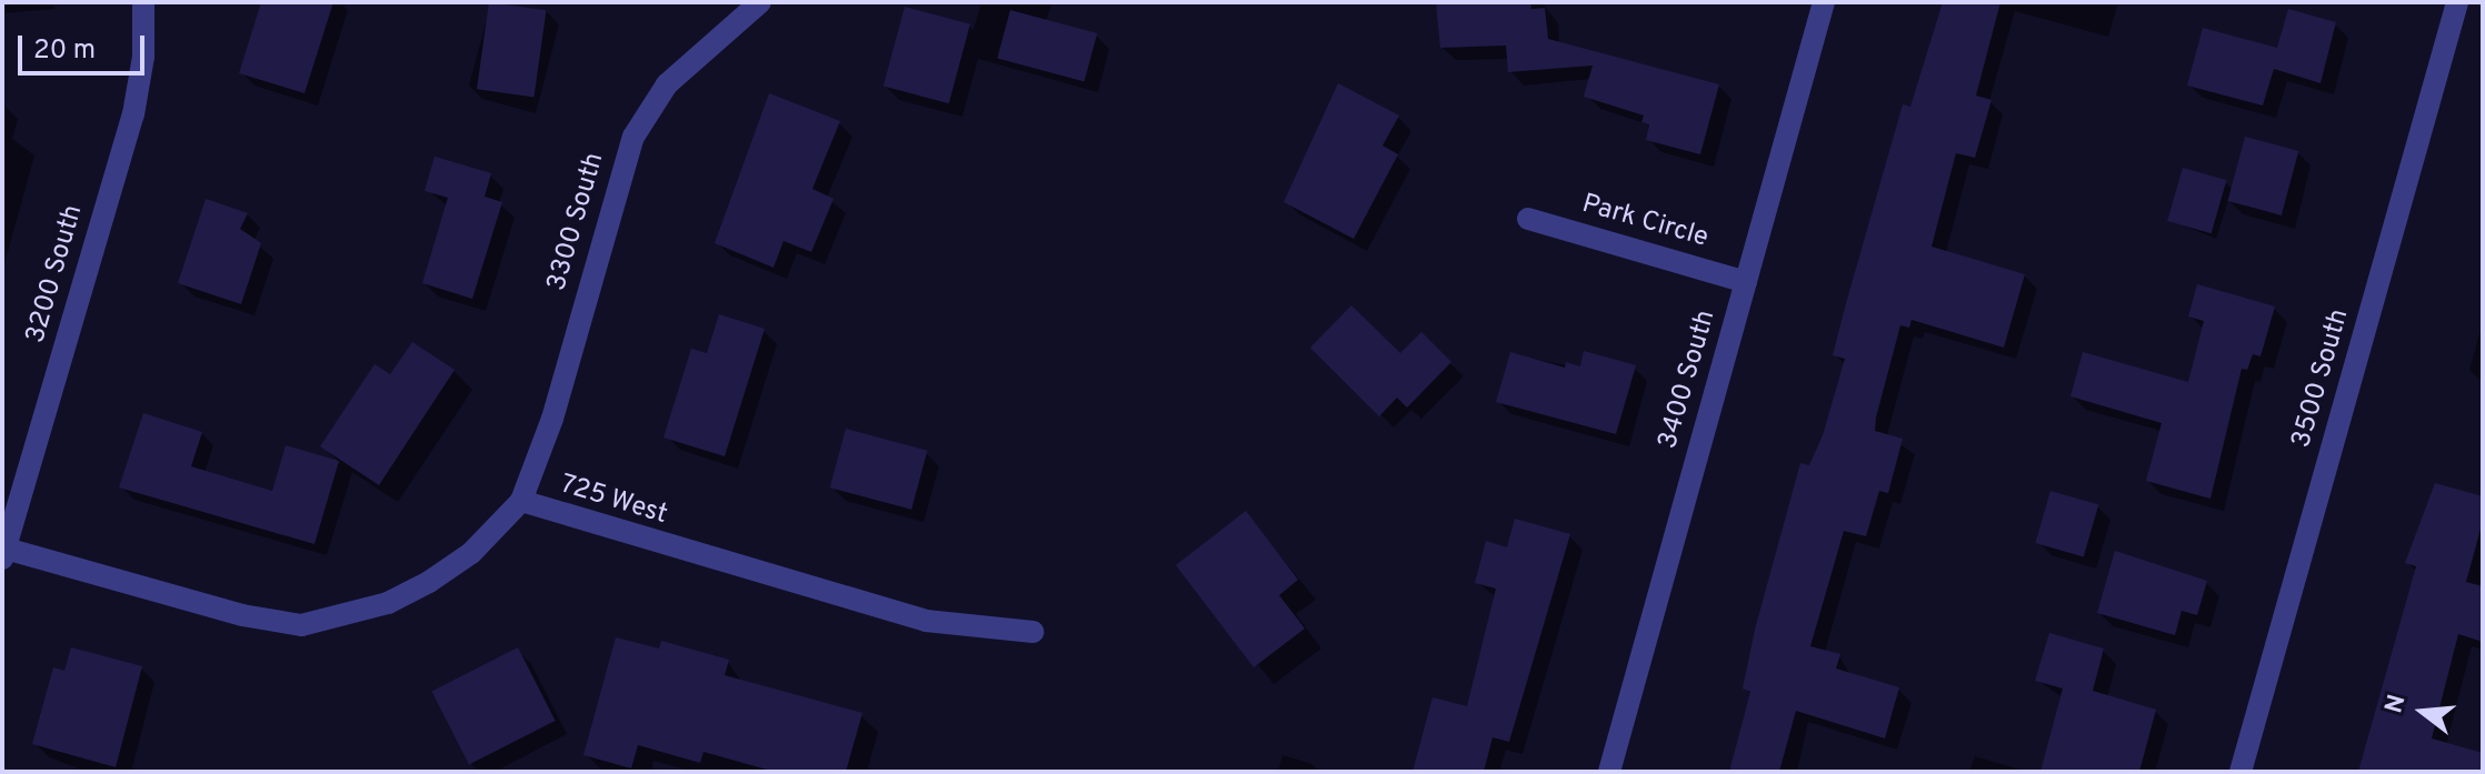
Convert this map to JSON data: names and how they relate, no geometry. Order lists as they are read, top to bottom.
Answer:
{
  "streets": {
    "street": [
      "3300 South",
      "Park Circle",
      "3200 South",
      "3500 South",
      "3400 South",
      "725 West"
    ]
  },
  "crossings": [
    ["3300 South", "725 West"],
    ["Park Circle", "3400 South"],
    ["3200 South", "725 West"]
  ],
  "scale_bar": "20 m",
  "north": "left"
}
